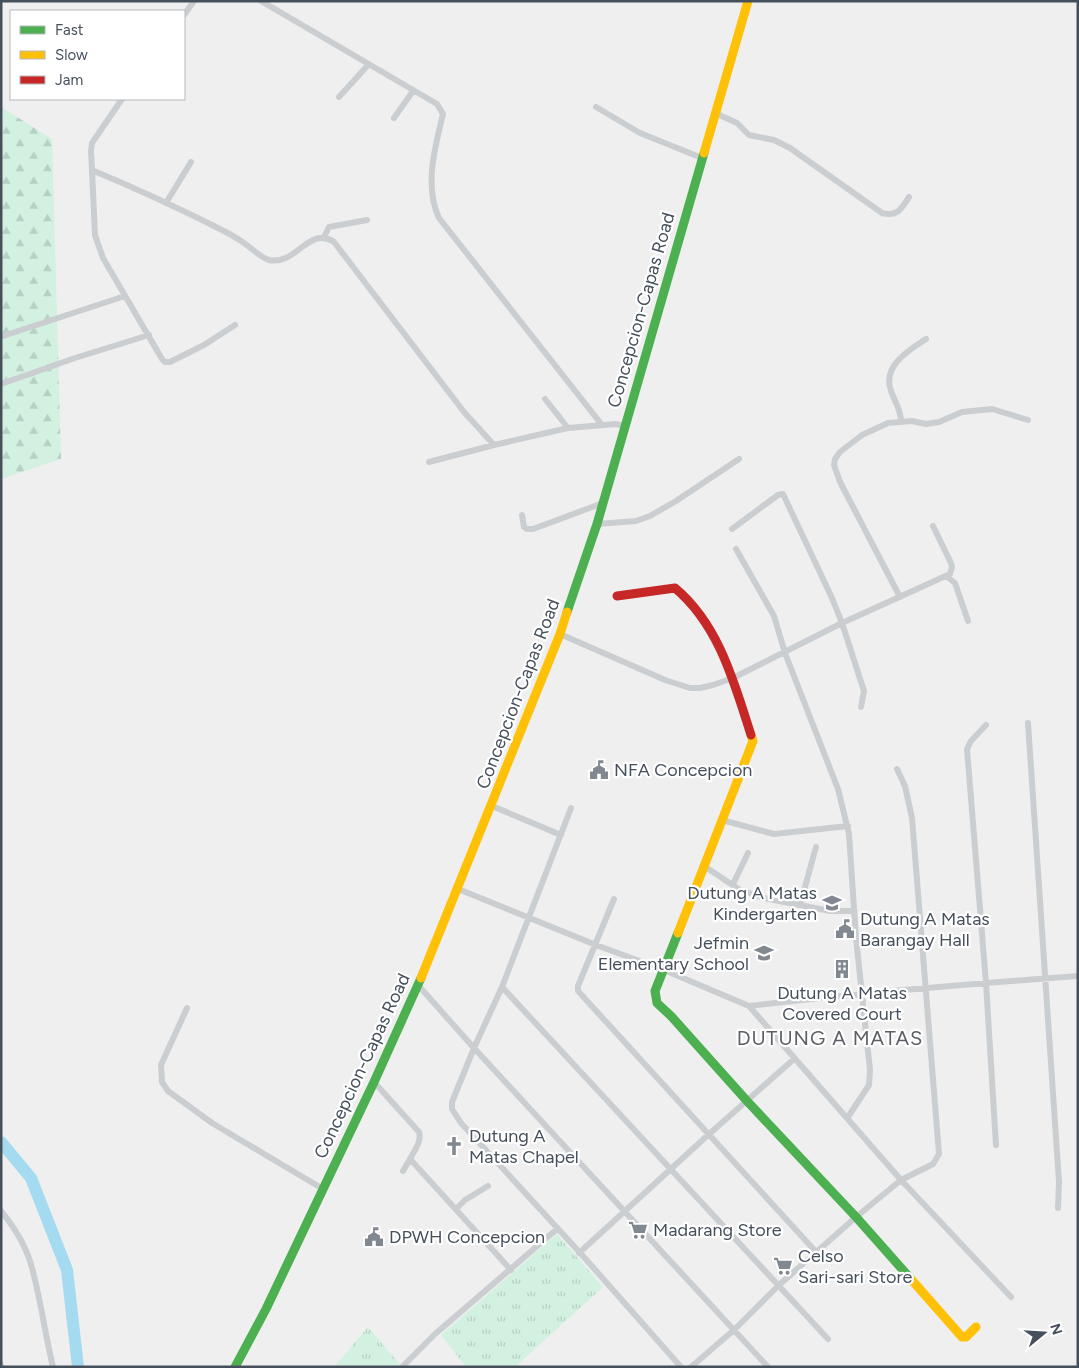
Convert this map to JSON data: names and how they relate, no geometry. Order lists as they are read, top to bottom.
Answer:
{
  "streets": {
    "main road": ["Concepcion-Capas Road"]
  },
  "districts": ["DUTUNG A MATAS"],
  "places": {
    "public building": ["NFA Concepcion", "Dutung A Matas Barangay Hall", "DPWH Concepcion"],
    "school or university": ["Dutung A Matas Kindergarten", "Jefmin Elementary School"],
    "building": ["Dutung A Matas Covered Court"],
    "church": ["Dutung A Matas Chapel"],
    "supermarket": ["Madarang Store", "Celso Sari-sari Store"]
  },
  "legend": ["Fast", "Slow", "Jam"],
  "north": "right"
}
